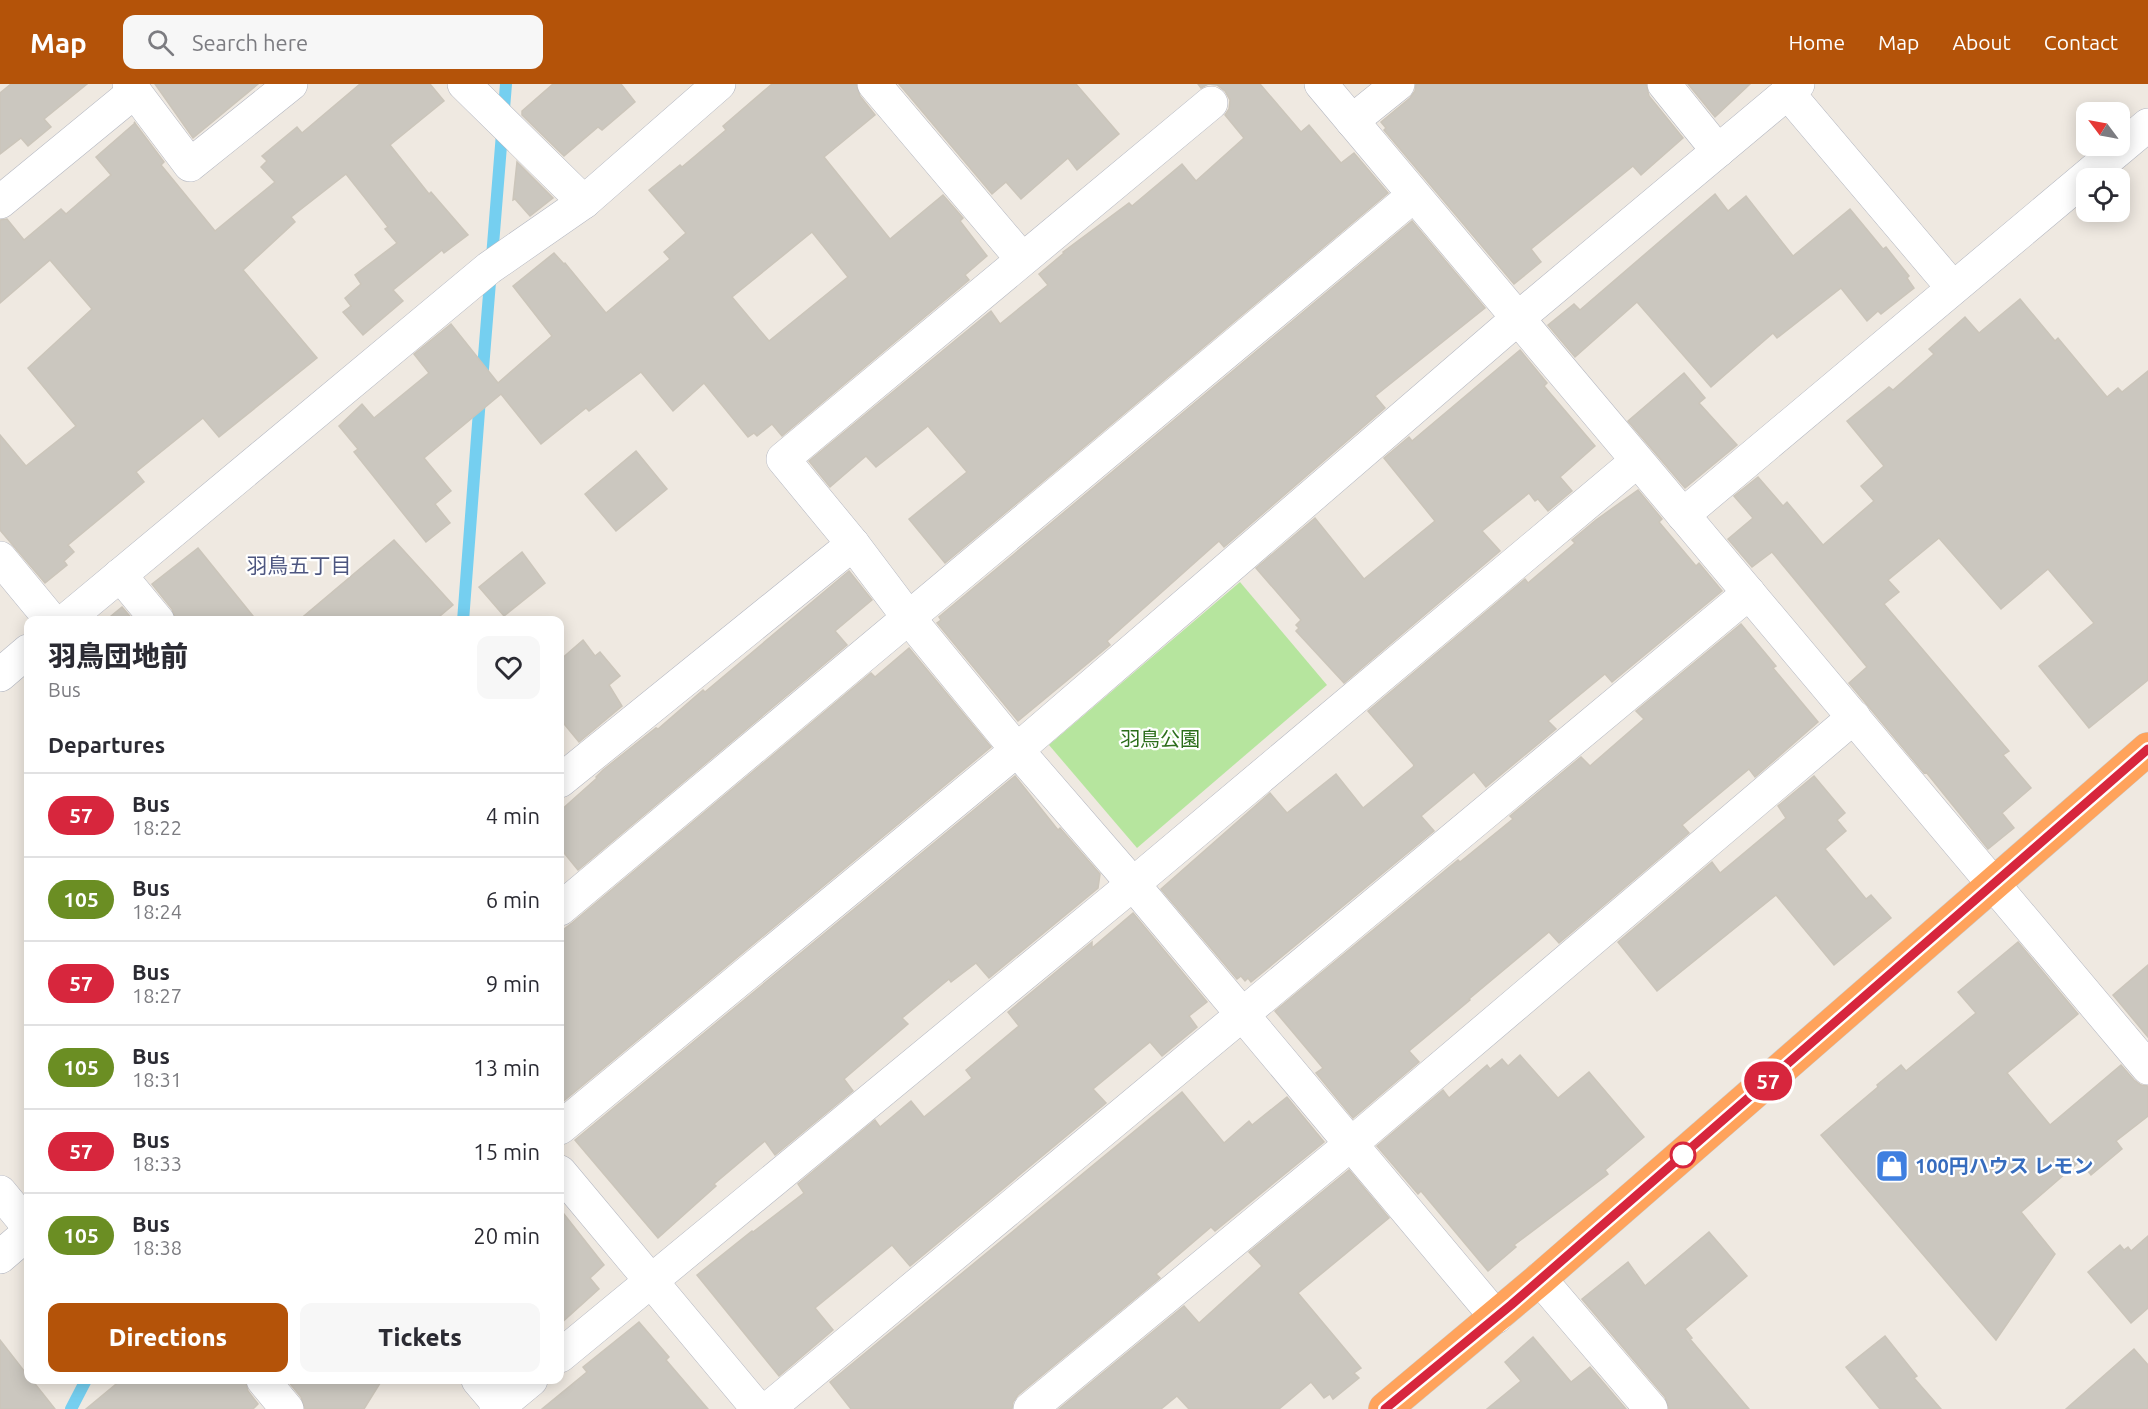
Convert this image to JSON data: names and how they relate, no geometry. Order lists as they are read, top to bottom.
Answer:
{
  "districts": ["羽鳥五丁目"],
  "parks": ["羽鳥公園"],
  "places": {
    "shop": ["100円ハウス レモン"]
  },
  "lines": ["bus line 57"],
  "north": "top left",
  "page": {
    "header": "Map",
    "search": "Search here",
    "nav": [
      "Home",
      "Map",
      "About",
      "Contact"
    ],
    "on_map": "57",
    "heading": [
      ["羽鳥団地前", "Bus"],
      "Departures"
    ],
    "list": [
      {
        "mark": "57",
        "name": "Bus",
        "note": "18:22",
        "value": "4 min"
      },
      {
        "mark": "105",
        "name": "Bus",
        "note": "18:24",
        "value": "6 min"
      },
      {
        "mark": "57",
        "name": "Bus",
        "note": "18:27",
        "value": "9 min"
      },
      {
        "mark": "105",
        "name": "Bus",
        "note": "18:31",
        "value": "13 min"
      },
      {
        "mark": "57",
        "name": "Bus",
        "note": "18:33",
        "value": "15 min"
      },
      {
        "mark": "105",
        "name": "Bus",
        "note": "18:38",
        "value": "20 min"
      }
    ],
    "buttons": ["Directions", "Tickets"]
  }
}
